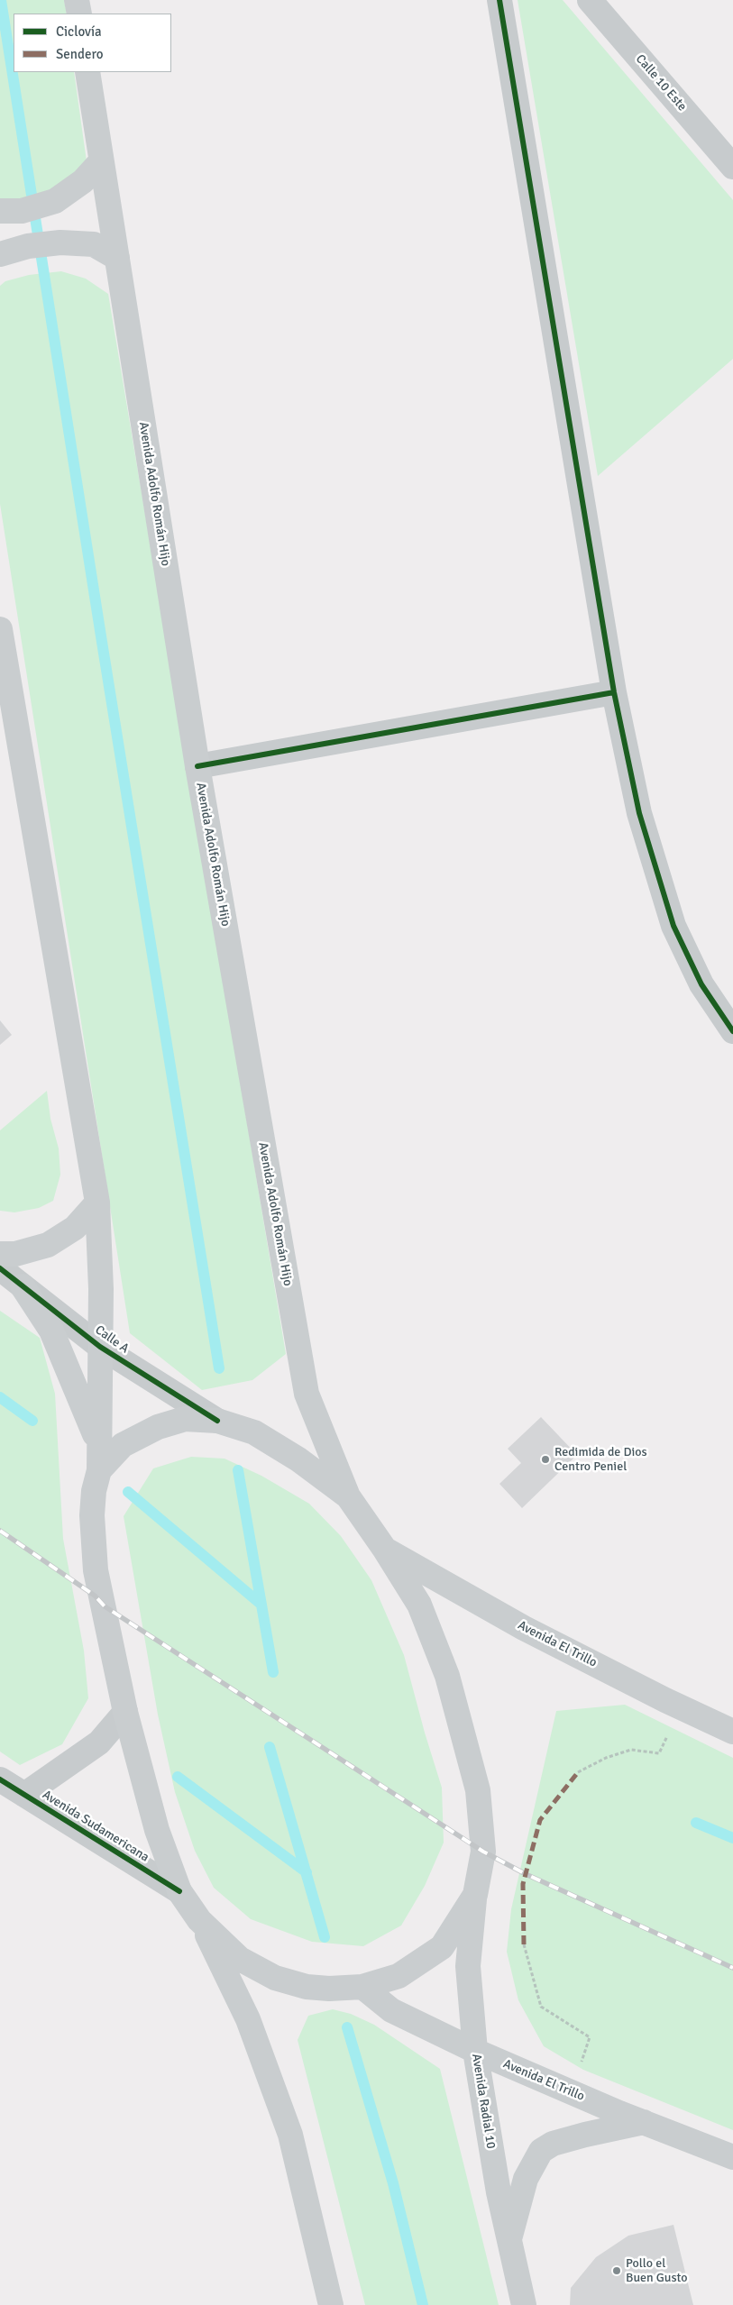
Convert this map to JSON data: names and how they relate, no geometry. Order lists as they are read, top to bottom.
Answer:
{
  "streets": {
    "main road": ["Avenida Adolfo Román Hijo", "Avenida El Trillo", "Avenida Radial 10"],
    "street": ["Calle 10 Este", "Calle A", "Avenida Sudamericana"]
  },
  "crossings": [
    ["Avenida Adolfo Román Hijo", "Avenida Radial 10"],
    ["Avenida El Trillo", "Avenida Radial 10"]
  ],
  "places": ["Redimida de Dios Centro Peniel", "Pollo el Buen Gusto"],
  "legend": ["Ciclovía", "Sendero"]
}
